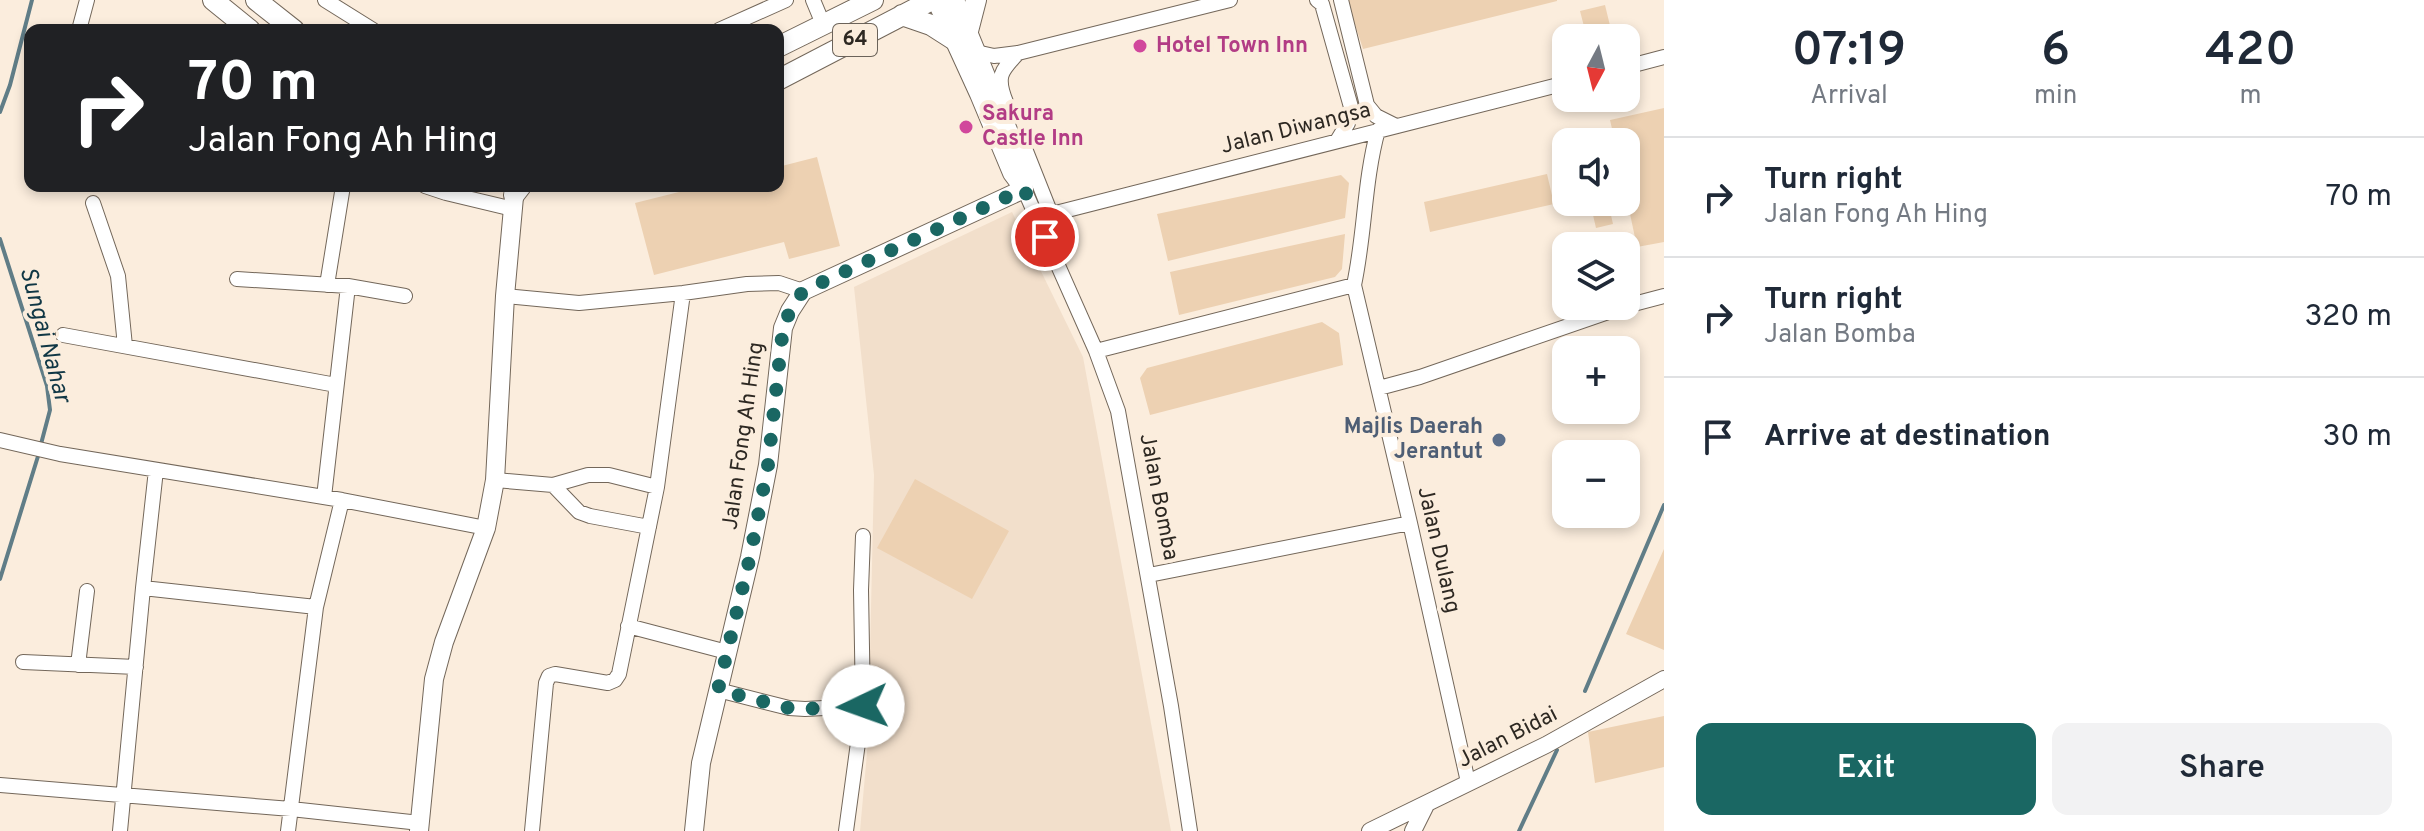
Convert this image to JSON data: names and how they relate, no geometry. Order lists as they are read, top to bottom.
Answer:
{
  "streets": {
    "main road": ["64", "Jalan Fong Ah Hing", "Jalan Bomba"],
    "street": ["Jalan Diwangsa", "Jalan Dulang", "Jalan Bidai"]
  },
  "crossings": [
    ["64", "Jalan Bomba"],
    ["Jalan Diwangsa", "Jalan Bomba"],
    ["Jalan Diwangsa", "Jalan Dulang"],
    ["Jalan Dulang", "Jalan Bidai"]
  ],
  "water": ["Sungai Nahar"],
  "places": ["Hotel Town Inn", "Sakura Castle Inn", "Majlis Daerah Jerantut"],
  "north": "bottom",
  "page": {
    "eta": [
      "07:19",
      "Arrival",
      "6",
      "min",
      "420",
      "m"
    ],
    "map_buttons": ["+", "−"],
    "turn": ["70 m", "Jalan Fong Ah Hing"],
    "list": [
      {
        "name": "Turn right",
        "note": "Jalan Fong Ah Hing",
        "value": "70 m"
      },
      {
        "name": "Turn right",
        "note": "Jalan Bomba",
        "value": "320 m"
      },
      {
        "name": "Arrive at destination",
        "value": "30 m"
      }
    ],
    "buttons": ["Exit", "Share"]
  }
}
